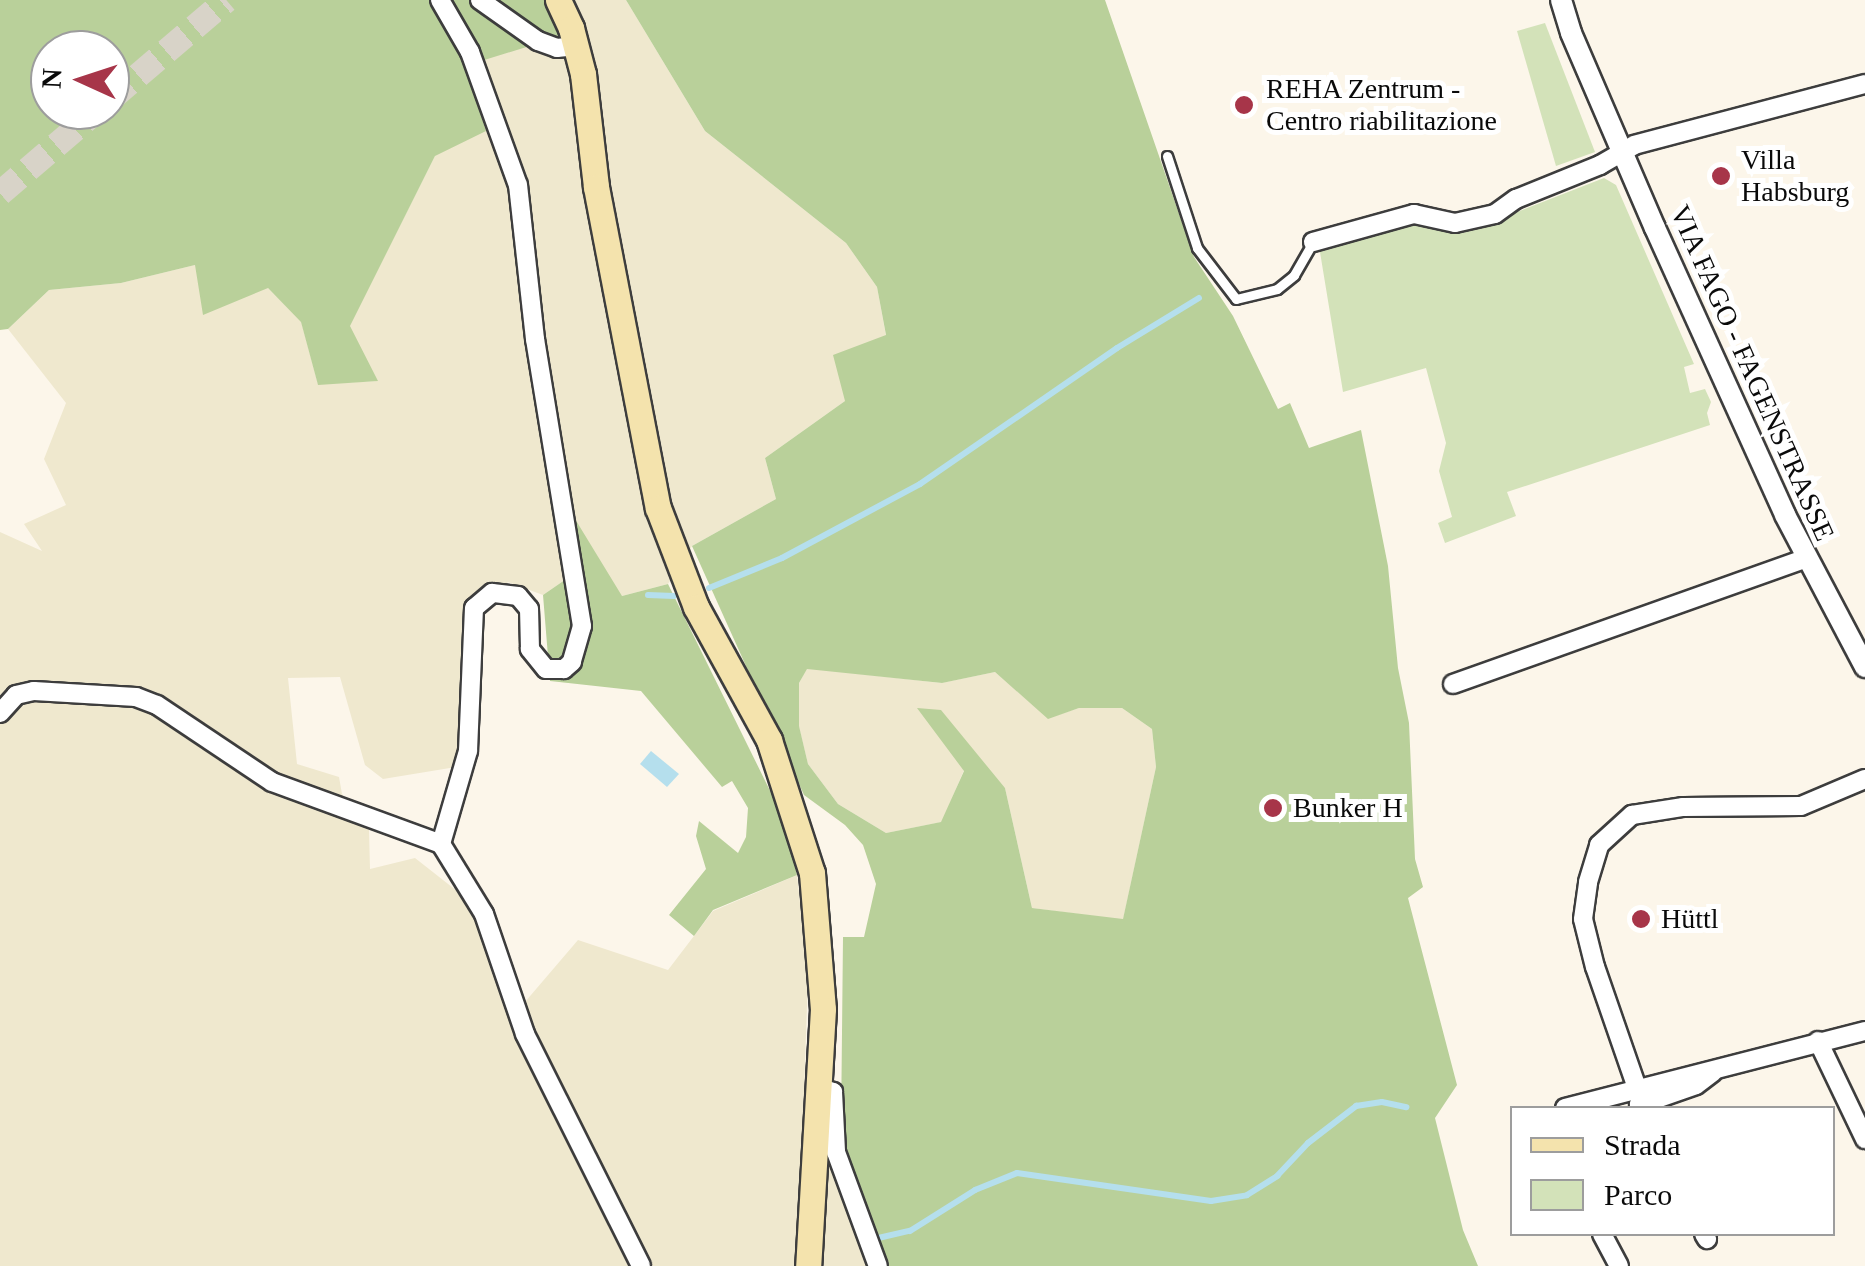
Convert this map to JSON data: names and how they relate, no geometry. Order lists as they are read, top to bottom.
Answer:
{
  "streets": {
    "street": ["VIA FAGO - FAGENSTRASSE"]
  },
  "places": [
    "REHA Zentrum - Centro riabilitazione",
    "Villa Habsburg",
    "Bunker H",
    "Hüttl"
  ],
  "legend": ["Strada", "Parco"],
  "north": "left"
}
